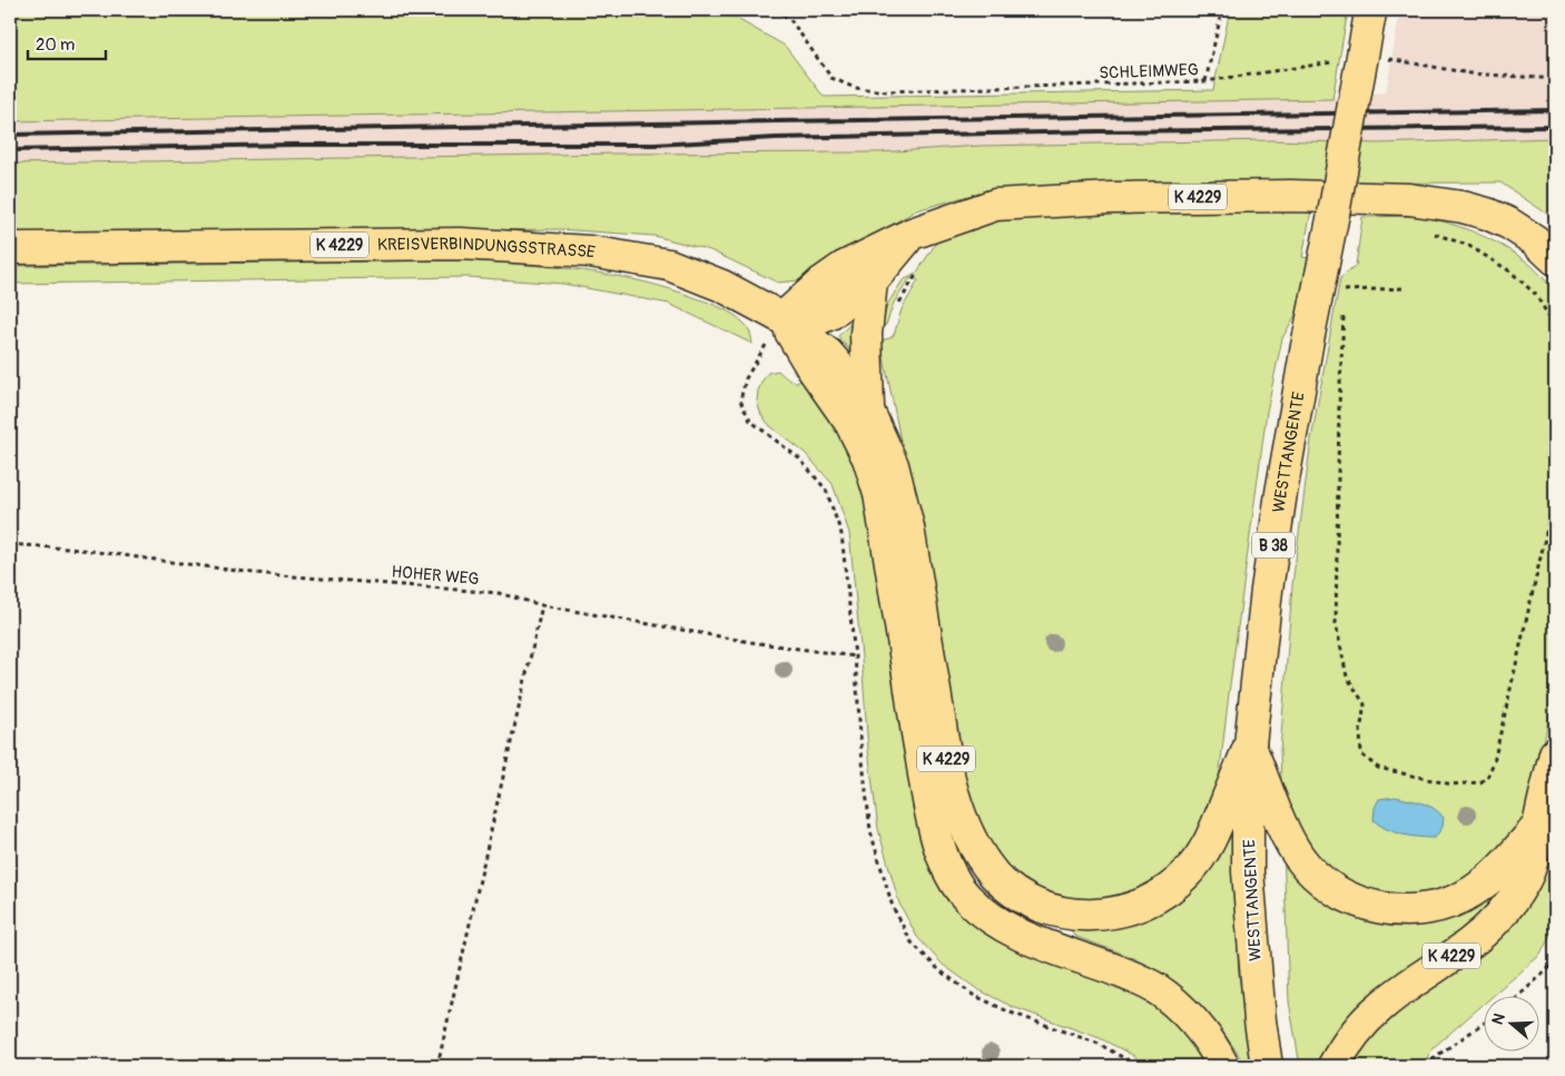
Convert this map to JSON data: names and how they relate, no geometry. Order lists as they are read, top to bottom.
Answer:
{
  "streets": {
    "main road": [
      "K 4229",
      "KREISVERBINDUNGSSTRASSE",
      "WESTTANGENTE",
      "B 38"
    ],
    "path": ["SCHLEIMWEG", "HOHER WEG"]
  },
  "crossings": [
    ["K 4229", "KREISVERBINDUNGSSTRASSE"],
    ["K 4229", "WESTTANGENTE"]
  ],
  "scale_bar": "20 m",
  "north": "left"
}
